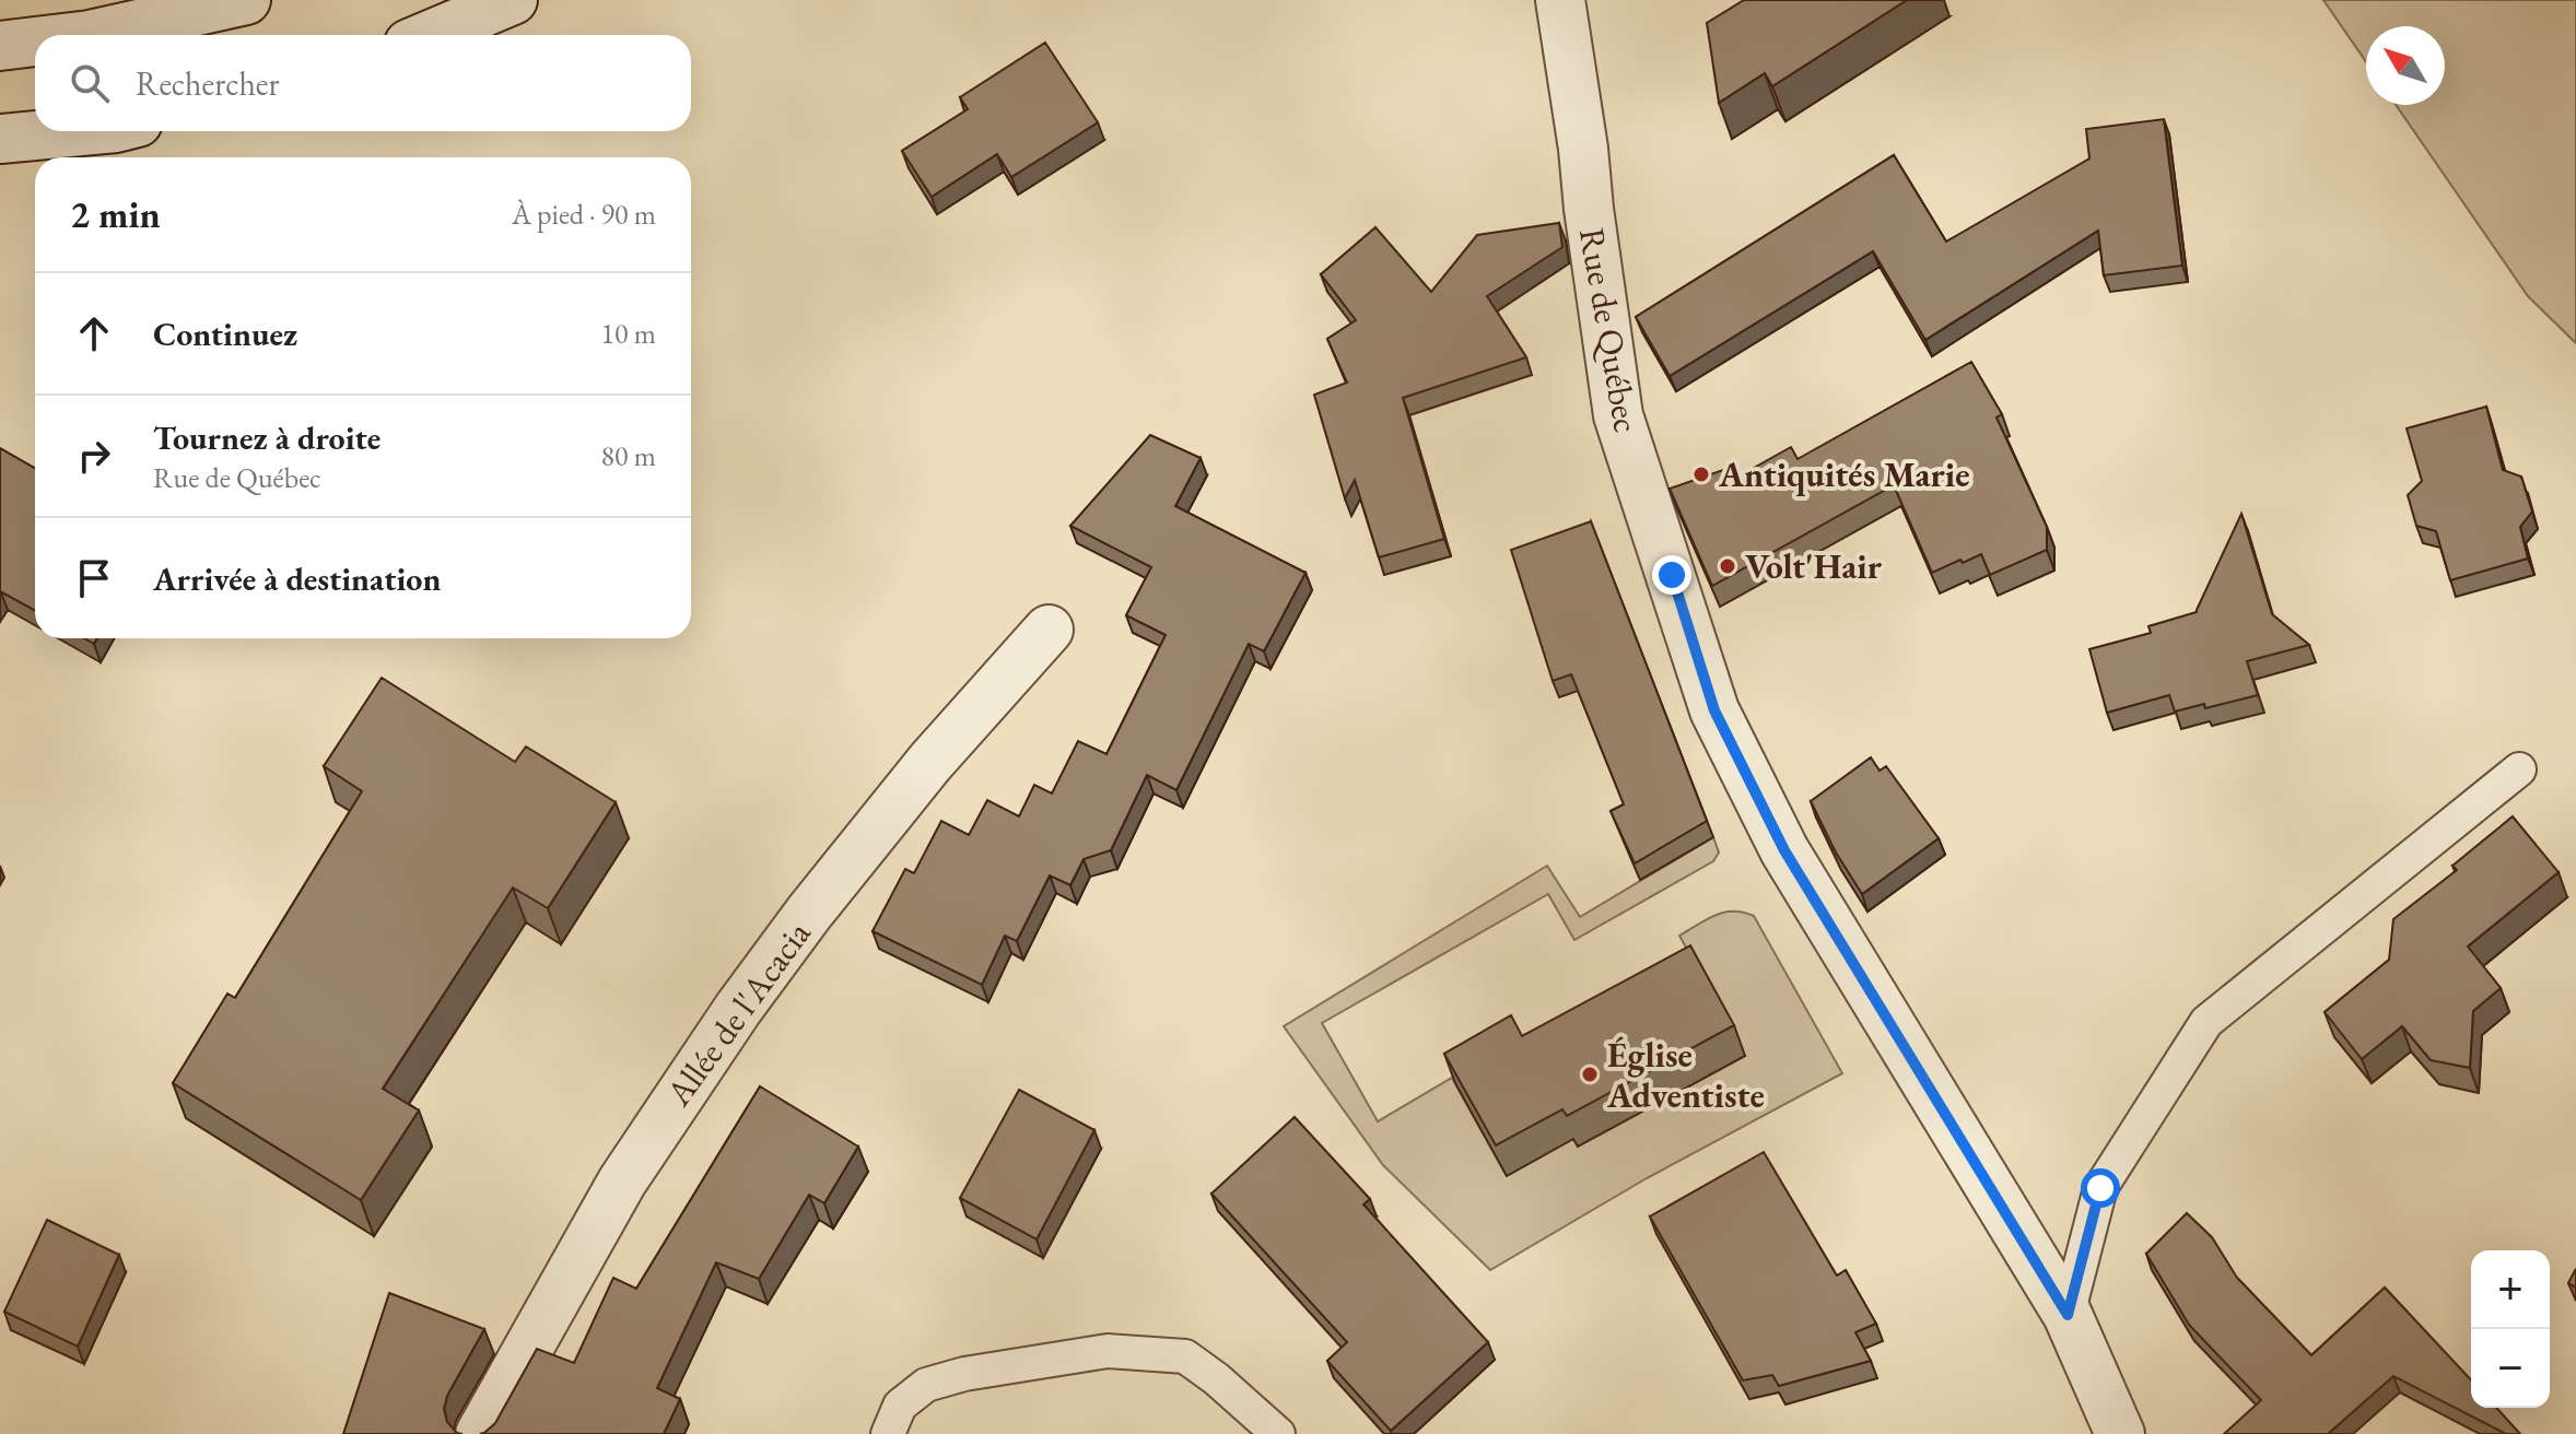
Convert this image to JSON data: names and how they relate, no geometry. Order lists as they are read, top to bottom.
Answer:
{
  "streets": {
    "street": ["Rue de Québec", "Allée de l'Acacia"]
  },
  "places": ["Antiquités Marie", "Volt'Hair", "Église Adventiste"],
  "north": "top left",
  "page": {
    "search": "Rechercher",
    "heading": ["2 min", "À pied · 90 m"],
    "list": [
      ["Continuez", "10 m"],
      ["Tournez à droite", "Rue de Québec", "80 m"],
      "Arrivée à destination"
    ],
    "map_buttons": ["+", "−"]
  }
}
